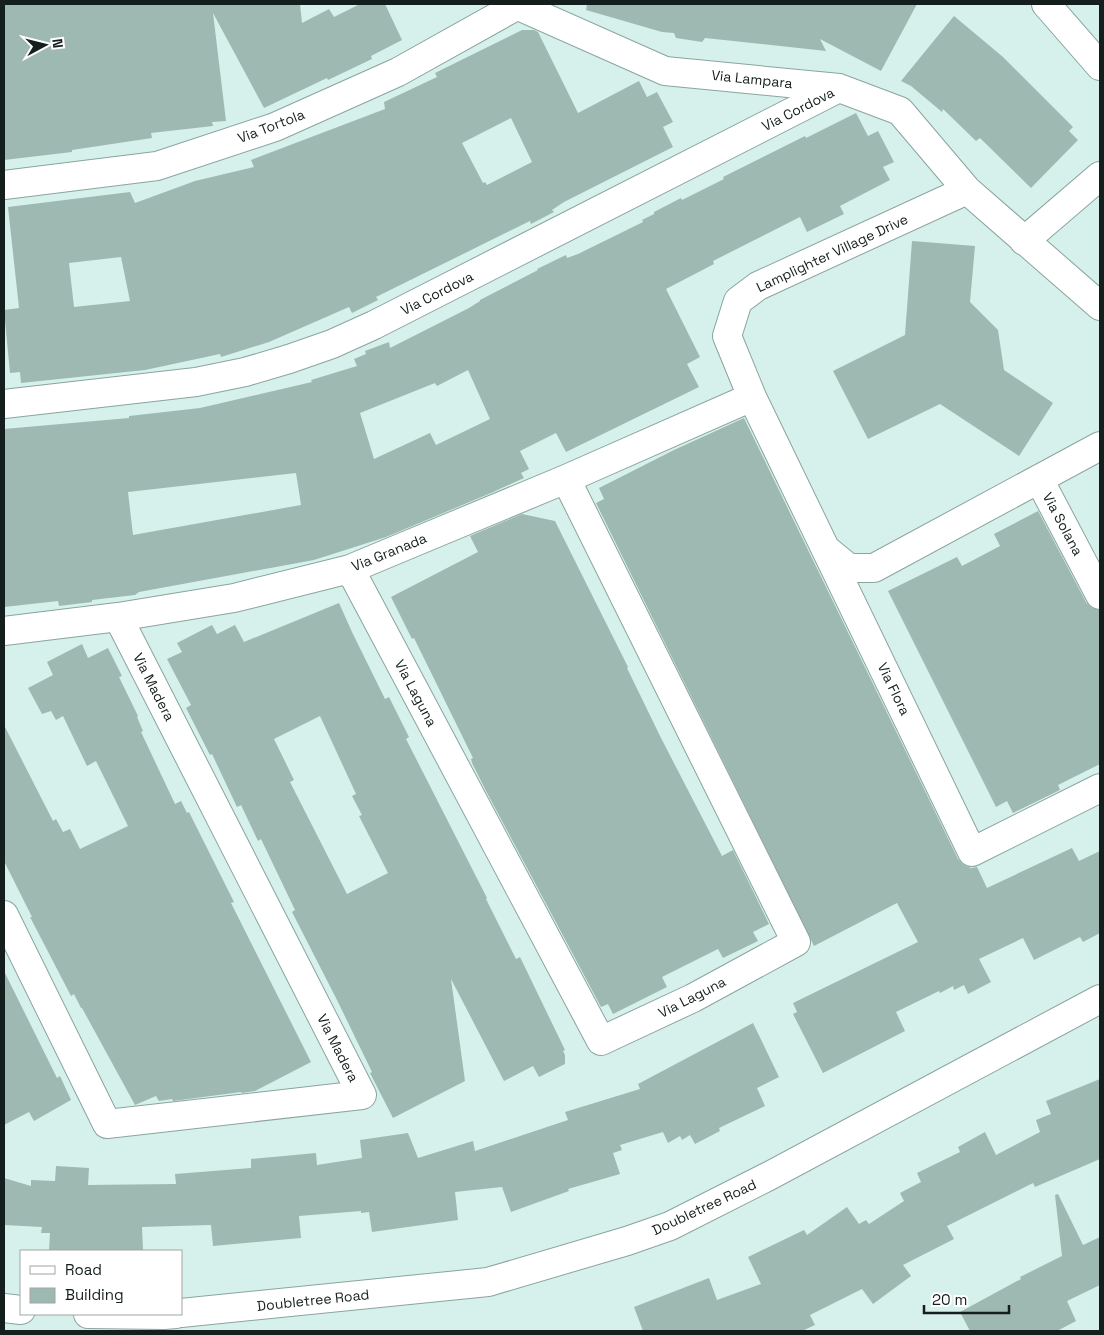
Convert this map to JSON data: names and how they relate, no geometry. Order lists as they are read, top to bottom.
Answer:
{
  "streets": {
    "street": [
      "Via Lampara",
      "Via Cordova",
      "Via Tortola",
      "Lamplighter Village Drive",
      "Via Solana",
      "Via Granada",
      "Via Madera",
      "Via Flora",
      "Via Laguna",
      "Doubletree Road"
    ]
  },
  "crossings": [
    ["Via Lampara", "Via Cordova"],
    ["Via Lampara", "Via Tortola"],
    ["Via Lampara", "Lamplighter Village Drive"],
    ["Lamplighter Village Drive", "Via Granada"],
    ["Lamplighter Village Drive", "Via Flora"],
    ["Via Granada", "Via Madera"],
    ["Via Granada", "Via Flora"],
    ["Via Granada", "Via Laguna"]
  ],
  "legend": ["Road", "Building"],
  "scale_bar": "20 m",
  "north": "right"
}
